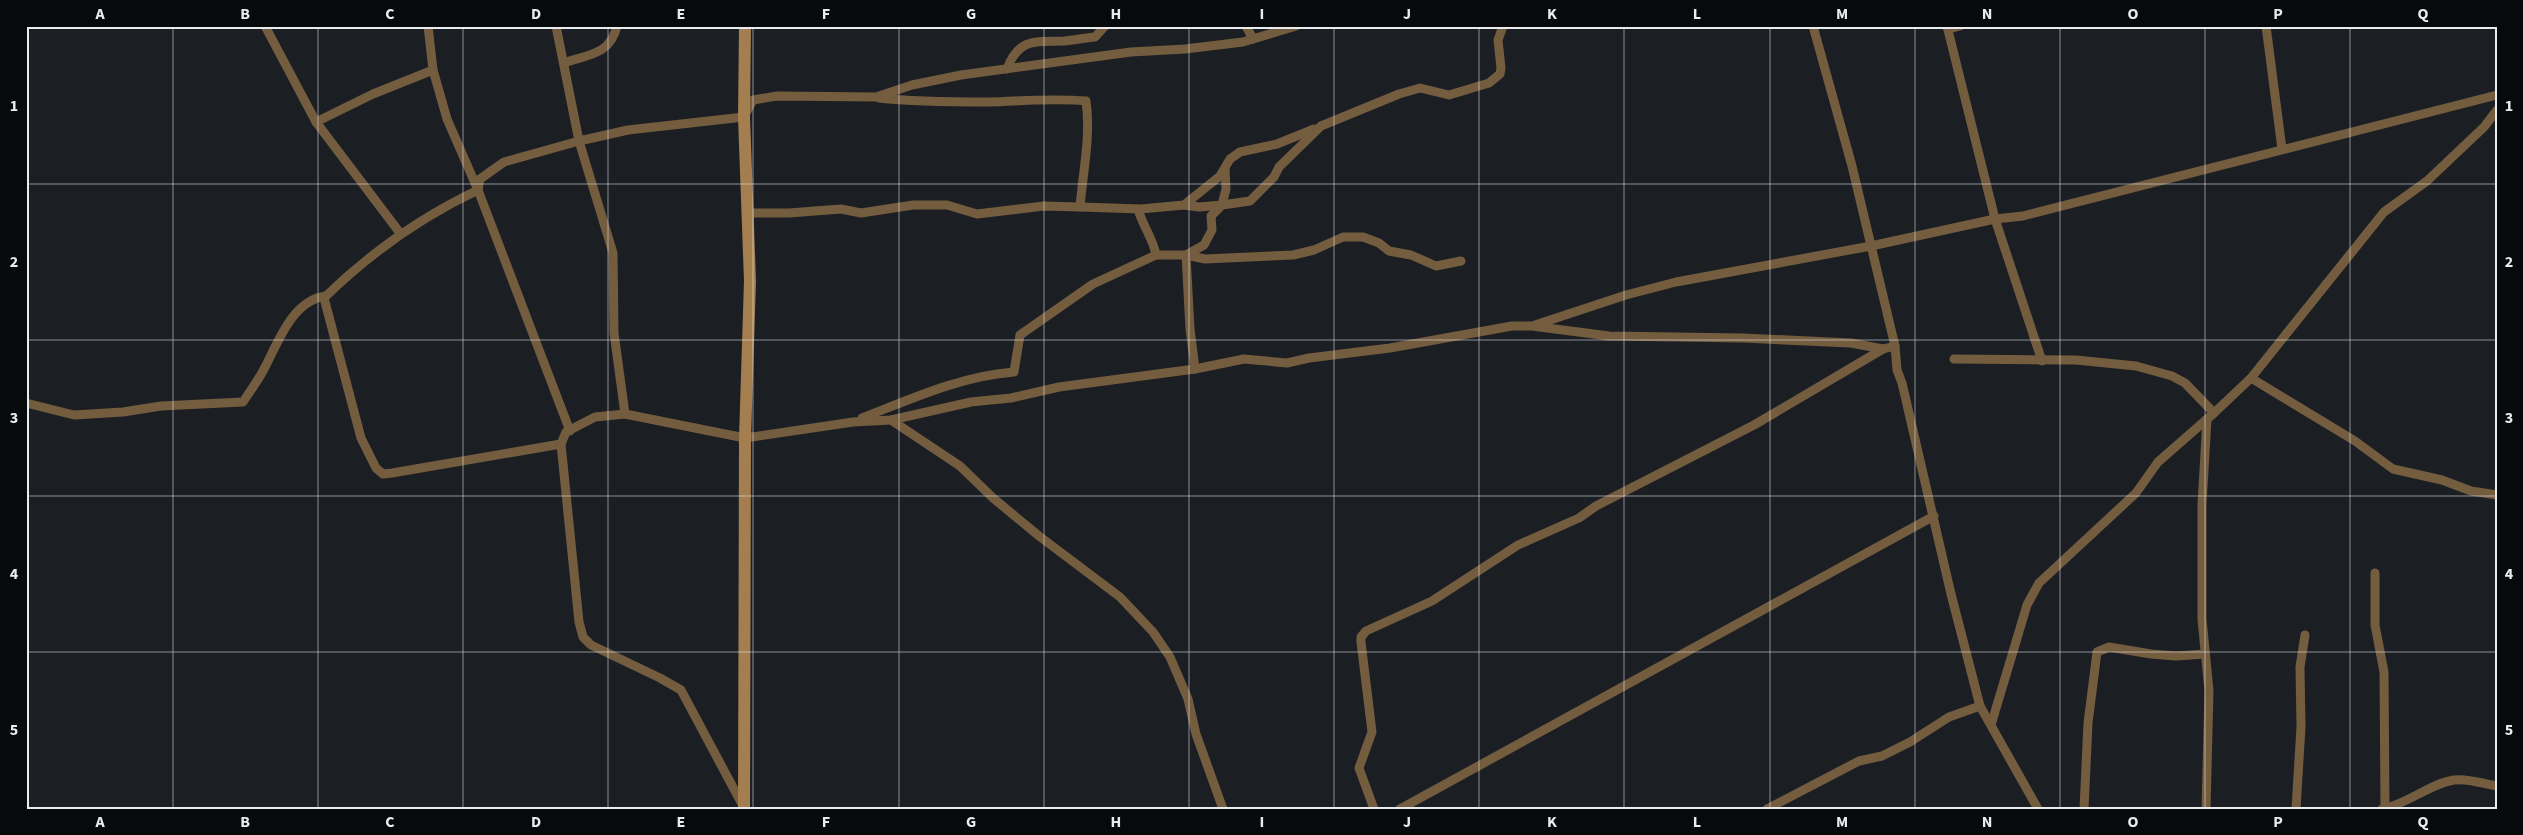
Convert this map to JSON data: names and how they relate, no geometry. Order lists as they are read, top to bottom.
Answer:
{
  "grid": {
    "columns": [
      "A",
      "B",
      "C",
      "D",
      "E",
      "F",
      "G",
      "H",
      "I",
      "J",
      "K",
      "L",
      "M",
      "N",
      "O",
      "P",
      "Q"
    ],
    "rows": [
      "1",
      "2",
      "3",
      "4",
      "5"
    ]
  }
}
